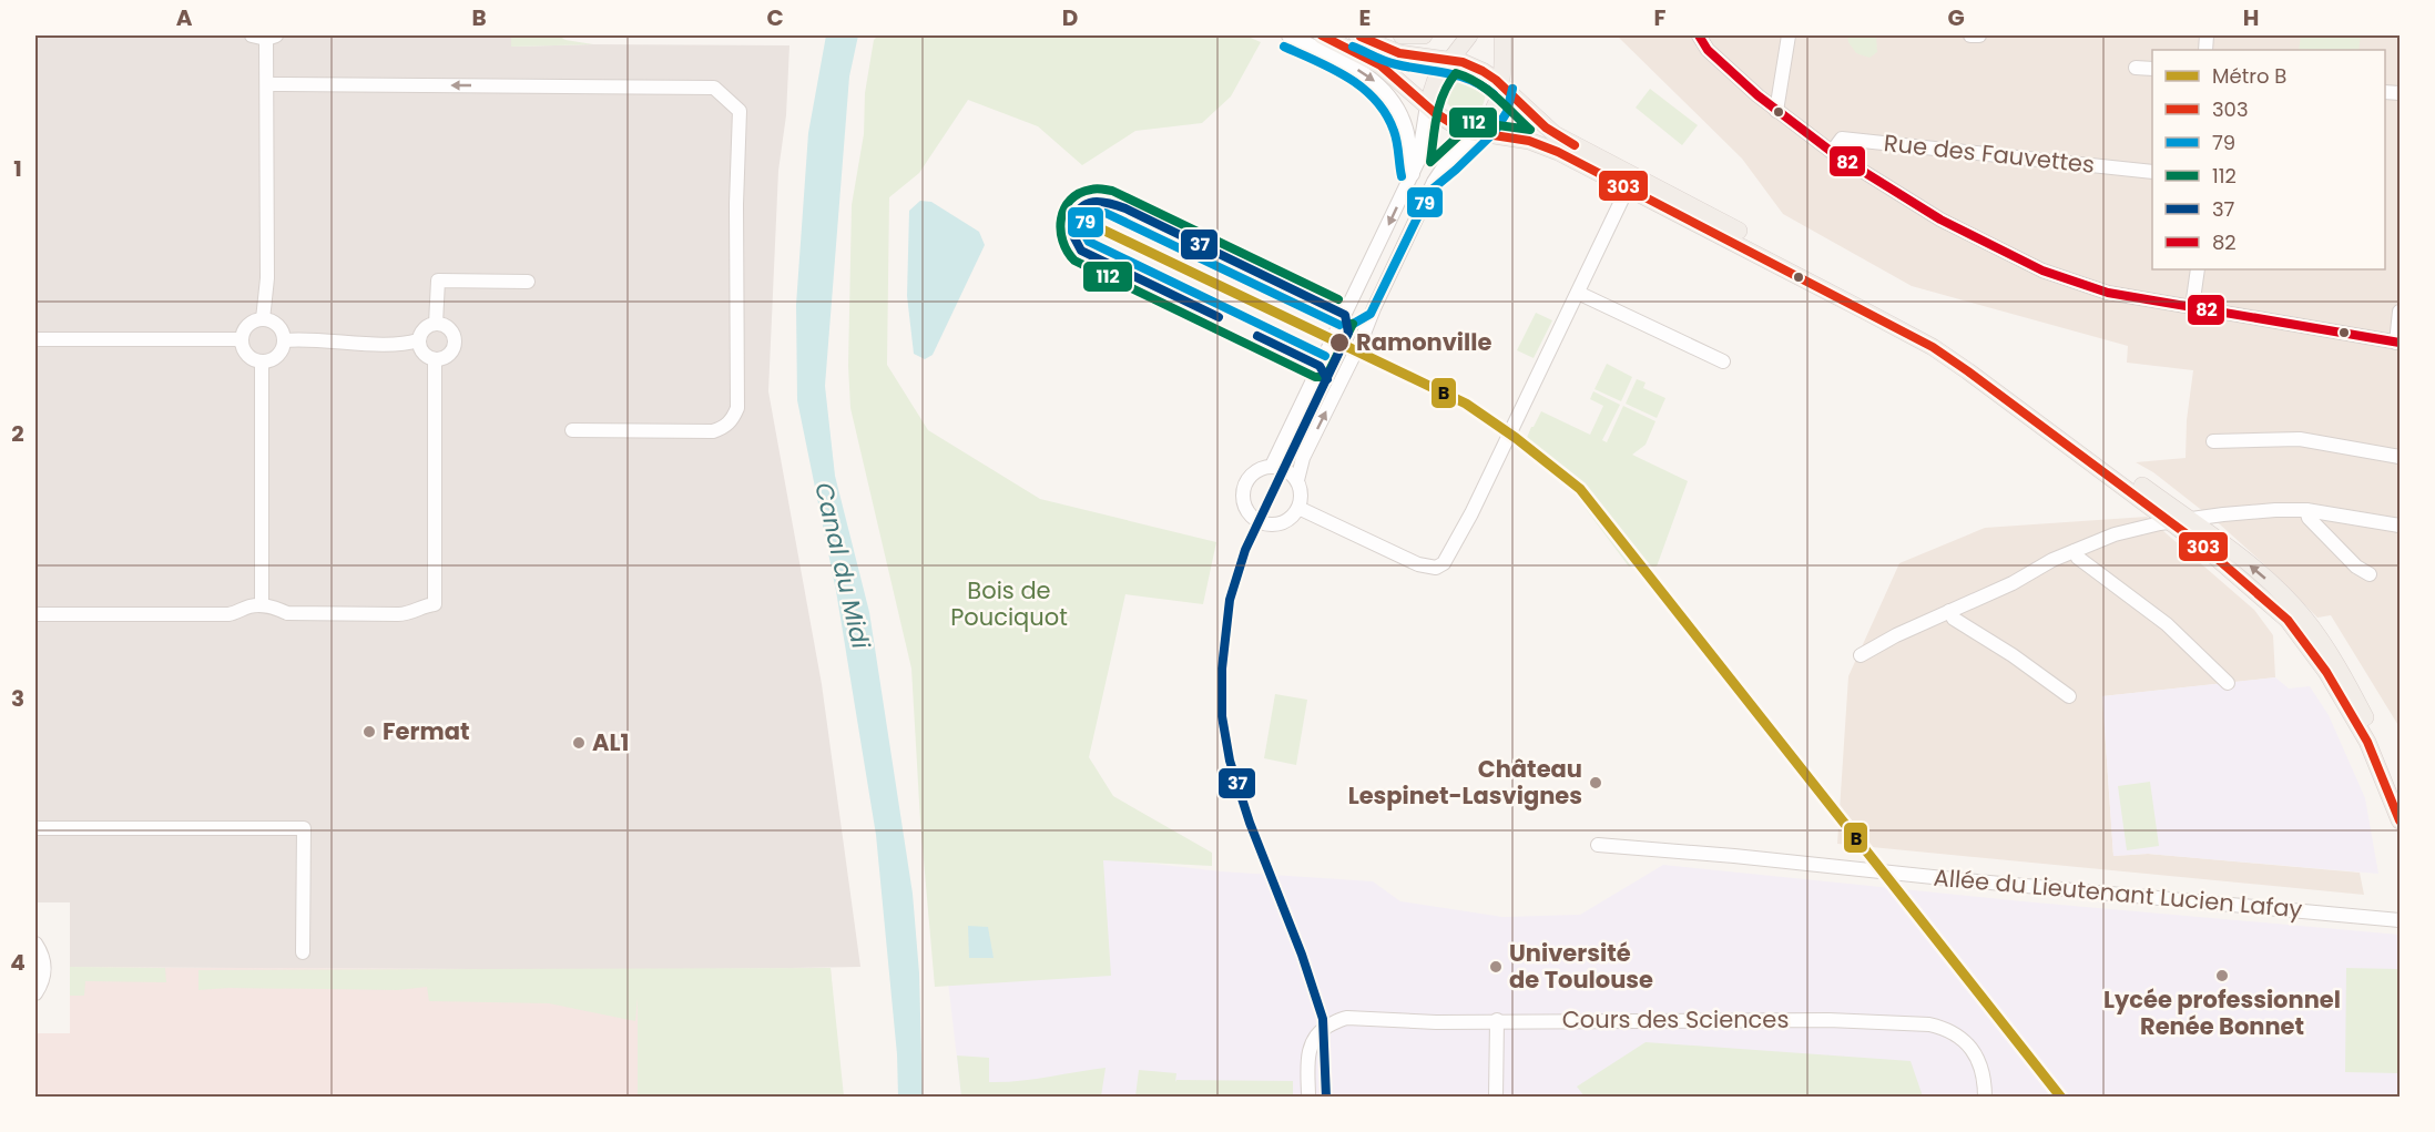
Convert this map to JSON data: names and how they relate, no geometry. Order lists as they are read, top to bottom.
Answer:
{
  "streets": {
    "street": ["Rue des Fauvettes", "Allée du Lieutenant Lucien Lafay", "Cours des Sciences"]
  },
  "water": ["Canal du Midi"],
  "parks": ["Bois de Pouciquot"],
  "places": [
    "Ramonville",
    "Fermat",
    "AL1",
    "Château Lespinet-Lasvignes",
    "Université de Toulouse",
    "Lycée professionnel Renée Bonnet"
  ],
  "lines": [
    "transit line 303",
    "transit line 82",
    "transit line 79",
    "transit line 112",
    "transit line 37",
    "metro line B"
  ],
  "legend": [
    "Métro B",
    "303",
    "79",
    "112",
    "37",
    "82"
  ],
  "grid": {
    "columns": [
      "A",
      "B",
      "C",
      "D",
      "E",
      "F",
      "G",
      "H"
    ],
    "rows": [
      "1",
      "2",
      "3",
      "4"
    ]
  }
}
